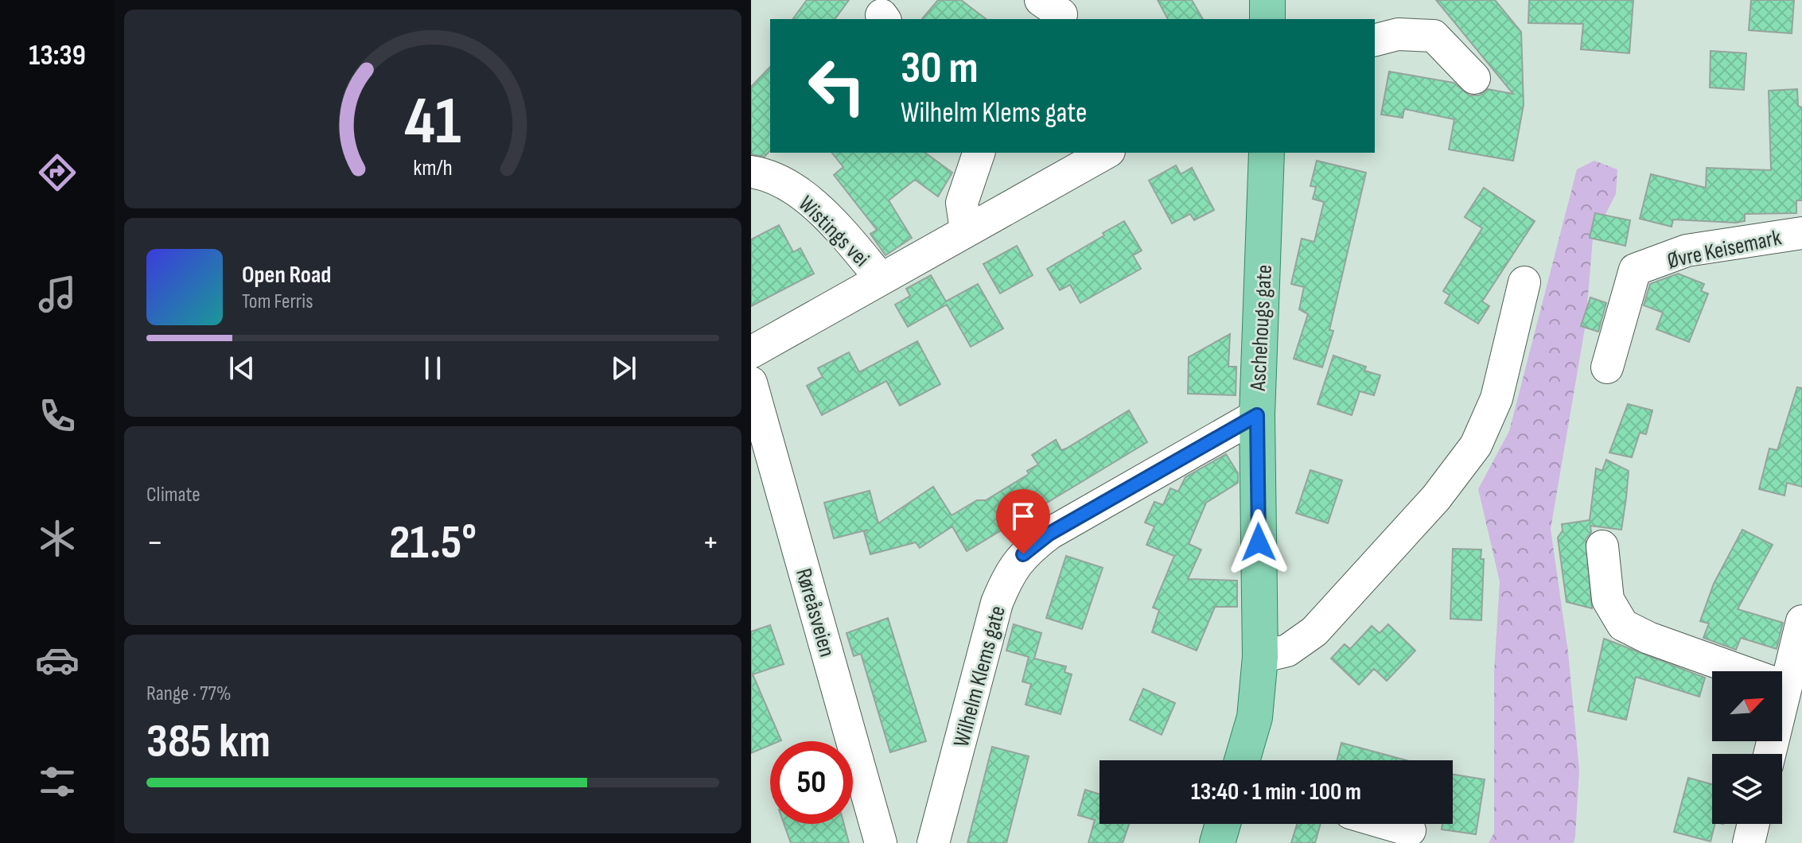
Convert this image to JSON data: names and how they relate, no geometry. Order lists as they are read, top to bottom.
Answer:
{
  "streets": {
    "main road": ["Aschehougs gate"],
    "street": [
      "Wistings vei",
      "Øvre Keisemark",
      "Røreåsveien",
      "Wilhelm Klems gate"
    ]
  },
  "crossings": [
    ["Aschehougs gate", "Wilhelm Klems gate"]
  ],
  "north": "top right",
  "page": {
    "tabs": "13:39",
    "turn": ["30 m", "Wilhelm Klems gate"],
    "song": ["Open Road", "Tom Ferris"],
    "tile": [
      "Climate",
      ["Range · 77%", "385 km"]
    ],
    "heat": ["−", "21.5°", "+"],
    "limit": "50",
    "trip": "13:40 · 1 min · 100 m",
    "gauge": ["41", "km/h"]
  }
}
